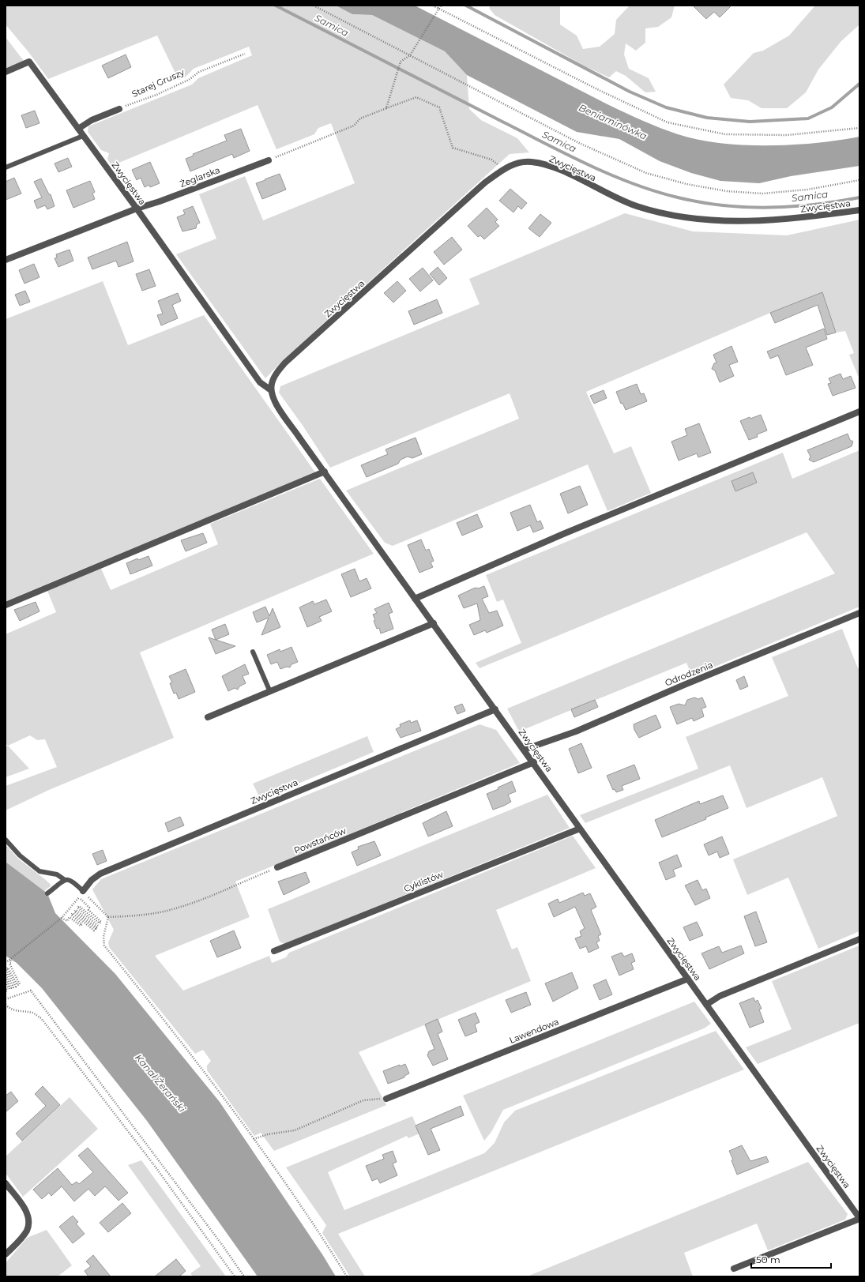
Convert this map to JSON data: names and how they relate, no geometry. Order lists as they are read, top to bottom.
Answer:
{
  "streets": {
    "street": [
      "Zwycięstwa",
      "Żeglarska",
      "Odrodzenia",
      "Powstańców",
      "Cyklistów",
      "Lawendowa"
    ],
    "path": ["Starej Gruszy"]
  },
  "crossings": [
    ["Zwycięstwa", "Żeglarska"],
    ["Zwycięstwa", "Odrodzenia"],
    ["Zwycięstwa", "Powstańców"],
    ["Zwycięstwa", "Cyklistów"],
    ["Zwycięstwa", "Lawendowa"]
  ],
  "water": ["Samica", "Beniaminówka", "Kanał Żerański"],
  "scale_bar": "50 m"
}
